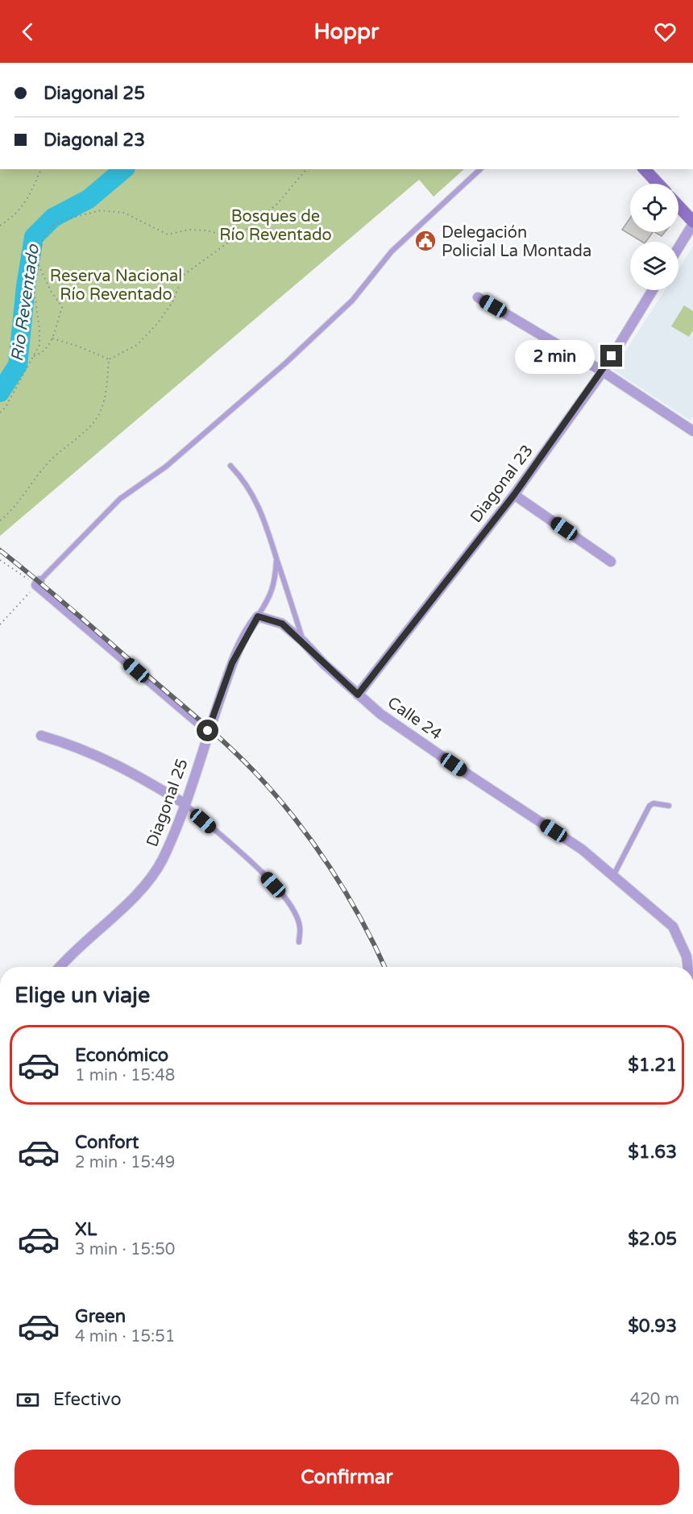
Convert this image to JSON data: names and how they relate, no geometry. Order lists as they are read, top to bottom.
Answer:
{
  "streets": {
    "street": ["Diagonal 23", "Calle 24", "Diagonal 25"]
  },
  "crossings": [
    ["Diagonal 23", "Calle 24"],
    ["Calle 24", "Diagonal 25"]
  ],
  "water": ["Rio Reventado"],
  "parks": ["Bosques de Río Reventado", "Reserva Nacional Río Reventado"],
  "places": {
    "public building": ["Delegación Policial La Montada"]
  },
  "page": {
    "header": "Hoppr",
    "banner": ["Diagonal 25", "Diagonal 23"],
    "bubble": "2 min",
    "heading": "Elige un viaje",
    "list": [
      {
        "name": "Económico",
        "note": "1 min · 15:48",
        "value": "$1.21"
      },
      {
        "name": "Confort",
        "note": "2 min · 15:49",
        "value": "$1.63"
      },
      {
        "name": "XL",
        "note": "3 min · 15:50",
        "value": "$2.05"
      },
      {
        "name": "Green",
        "note": "4 min · 15:51",
        "value": "$0.93"
      }
    ],
    "pay": ["Efectivo", "420 m"],
    "buttons": "Confirmar"
  }
}
